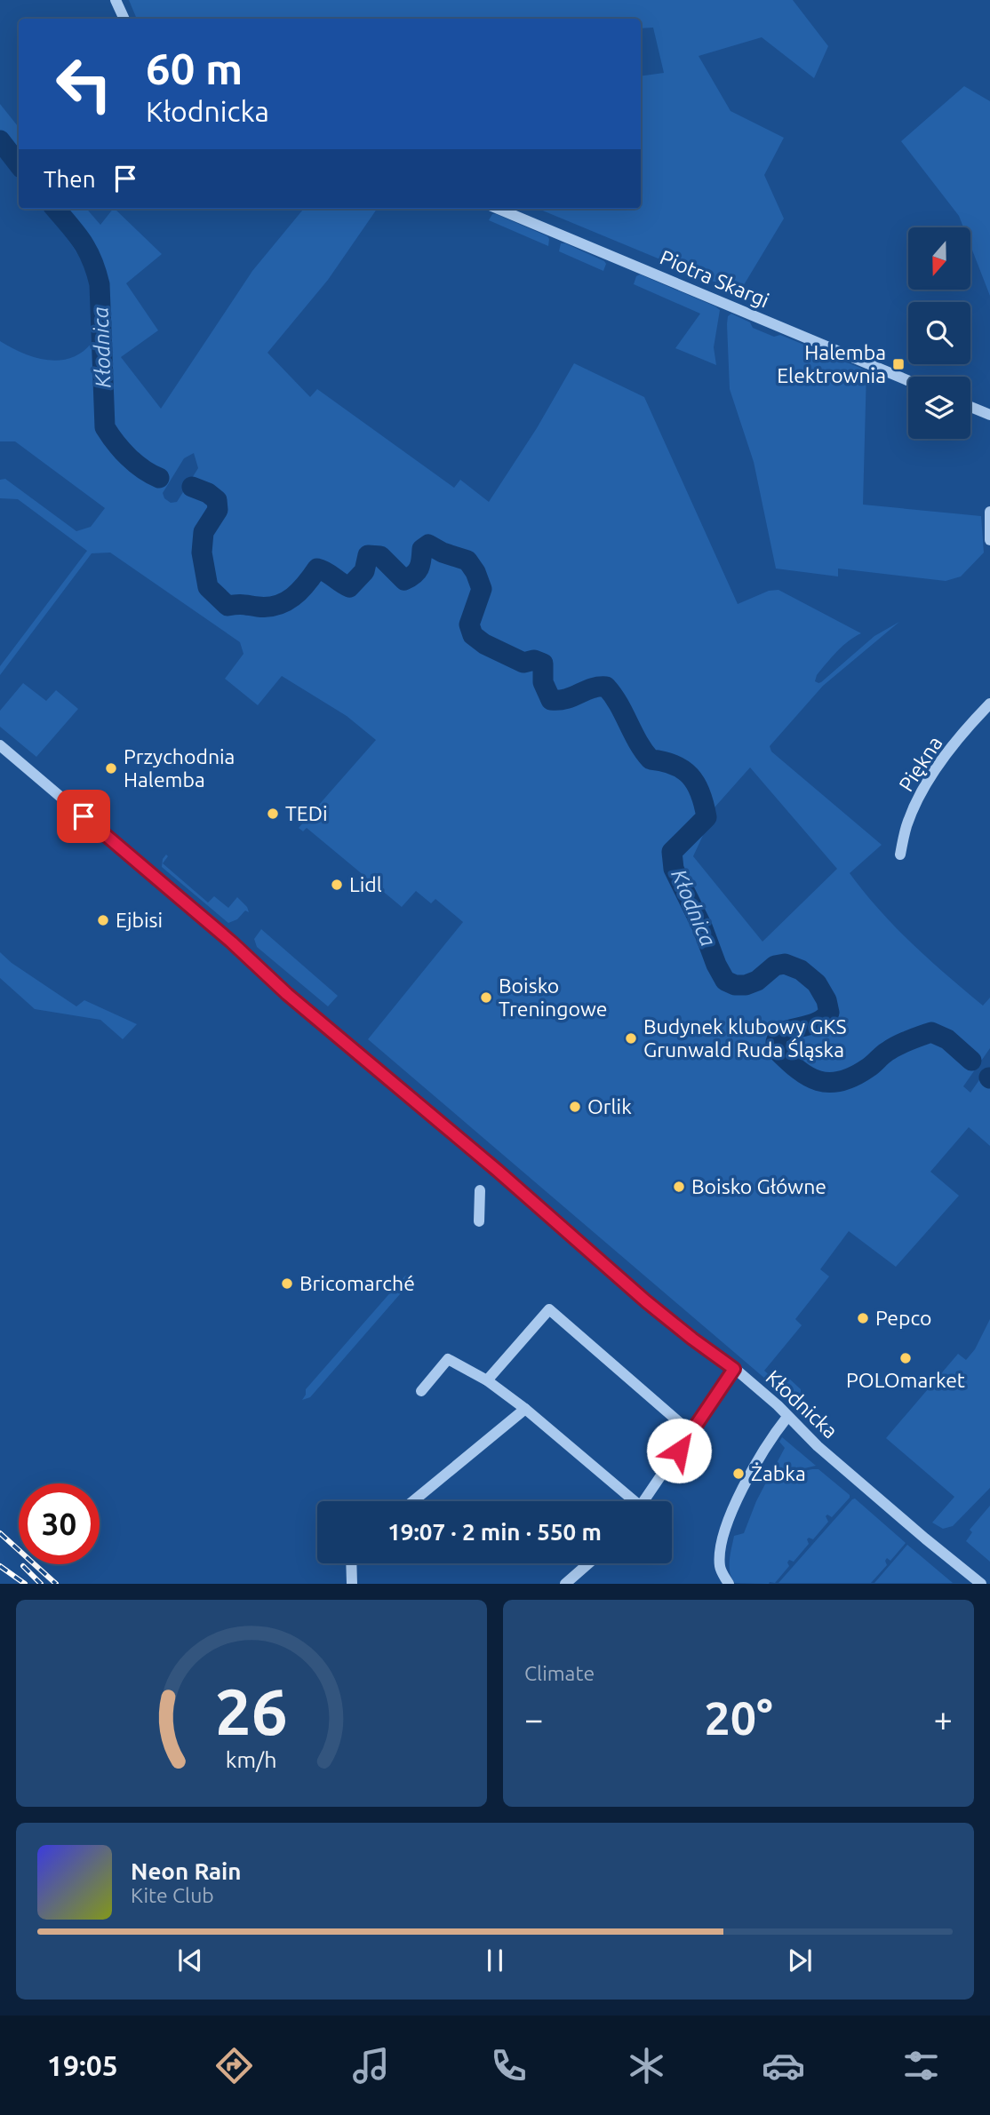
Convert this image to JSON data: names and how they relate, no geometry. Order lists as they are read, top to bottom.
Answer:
{
  "streets": {
    "street": ["Piotra Skargi", "Piękna", "Kłodnicka"]
  },
  "water": ["Kłodnica"],
  "places": {
    "transit": ["Halemba Elektrownia"],
    "other": [
      "Przychodnia Halemba",
      "TEDi",
      "Lidl",
      "Ejbisi",
      "Boisko Treningowe",
      "Budynek klubowy GKS Grunwald Ruda Śląska",
      "Orlik",
      "Boisko Główne",
      "Bricomarché",
      "Pepco",
      "POLOmarket",
      "Żabka"
    ]
  },
  "north": "bottom",
  "page": {
    "turn": ["60 m", "Kłodnicka"],
    "then": "Then",
    "limit": "30",
    "trip": "19:07 · 2 min · 550 m",
    "tile": "Climate",
    "heat": ["−", "20°", "+"],
    "song": ["Neon Rain", "Kite Club"],
    "tabs": "19:05",
    "gauge": ["26", "km/h"]
  }
}
